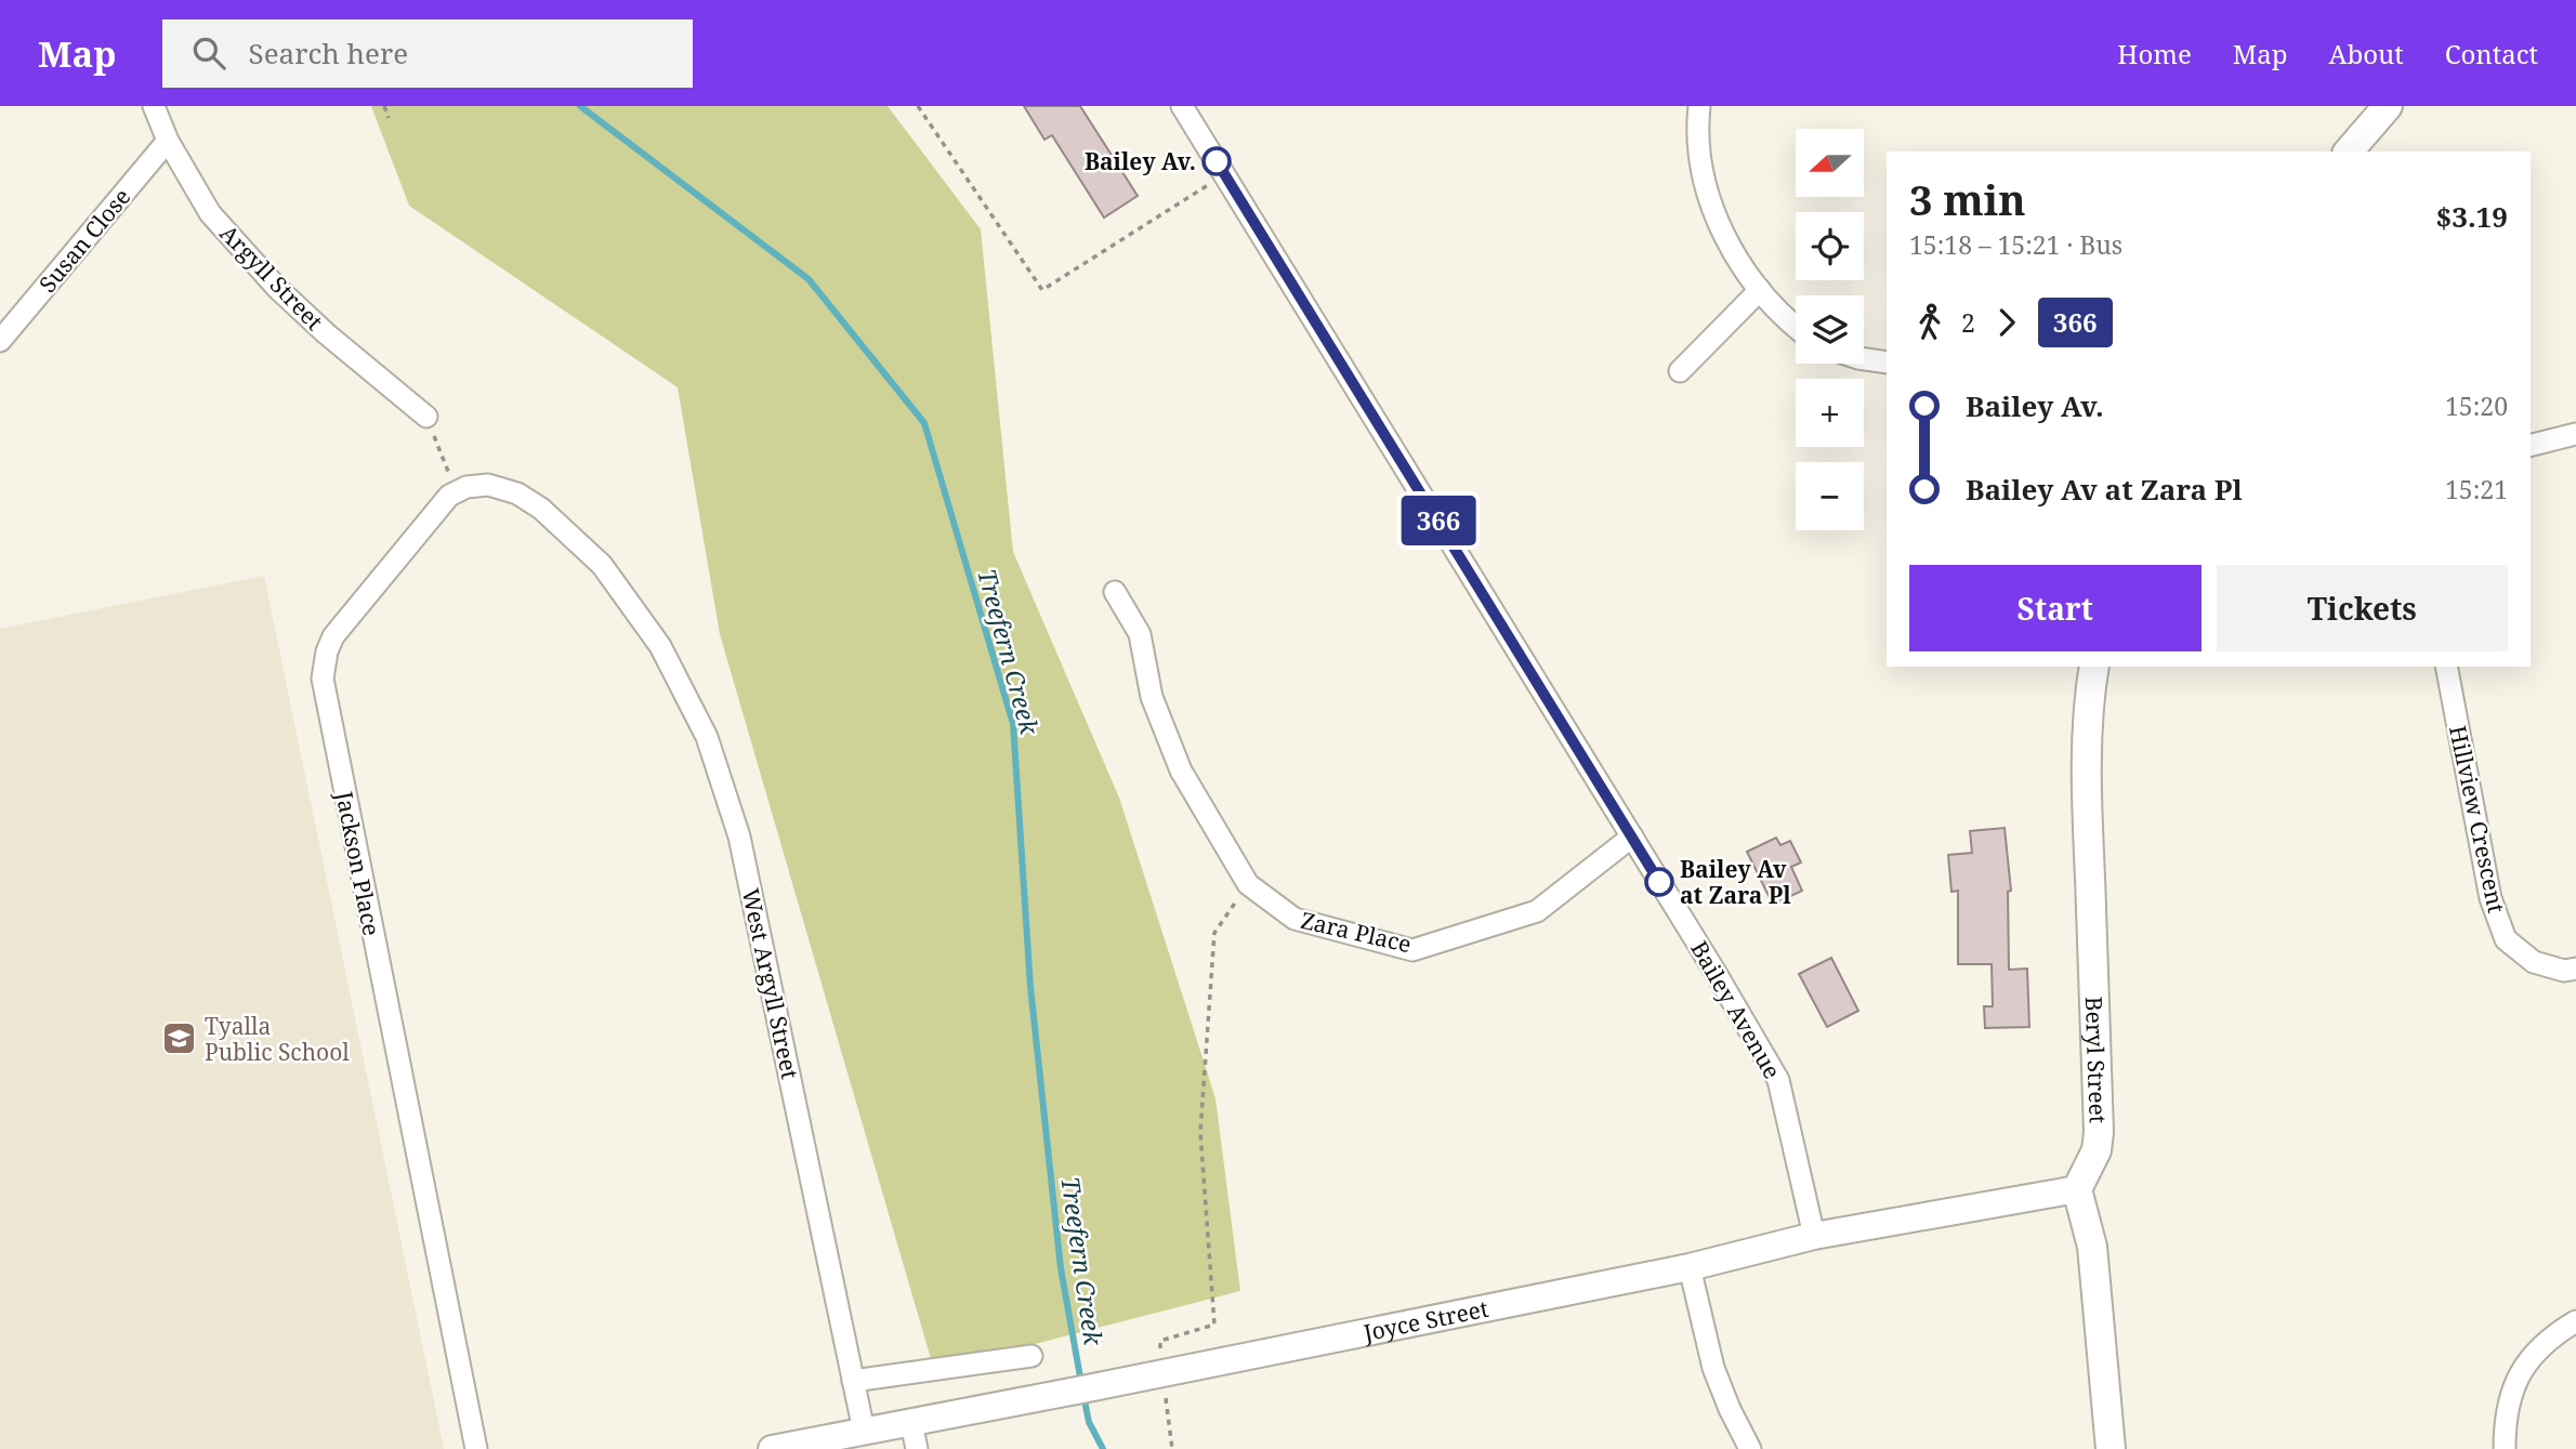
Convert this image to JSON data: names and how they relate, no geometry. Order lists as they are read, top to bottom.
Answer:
{
  "streets": {
    "main road": ["Beryl Street"],
    "street": [
      "Susan Close",
      "Argyll Street",
      "Hillview Crescent",
      "Jackson Place",
      "Zara Place",
      "West Argyll Street",
      "Bailey Avenue",
      "Joyce Street"
    ]
  },
  "crossings": [
    ["Susan Close", "Argyll Street"],
    ["Jackson Place", "West Argyll Street"],
    ["Zara Place", "Bailey Avenue"],
    ["West Argyll Street", "Joyce Street"],
    ["Bailey Avenue", "Joyce Street"],
    ["Beryl Street", "Joyce Street"]
  ],
  "water": ["Treefern Creek"],
  "places": {
    "other": ["Bailey Av.", "Bailey Av at Zara Pl"],
    "school or university": ["Tyalla Public School"]
  },
  "lines": ["bus line 366"],
  "north": "left",
  "page": {
    "header": "Map",
    "search": "Search here",
    "nav": [
      "Home",
      "Map",
      "About",
      "Contact"
    ],
    "on_map": "366",
    "map_buttons": ["+", "−"],
    "heading": ["3 min", "15:18 – 15:21 · Bus", "$3.19"],
    "legs": ["2", "366"],
    "list": [
      {
        "name": "Bailey Av.",
        "value": "15:20"
      },
      {
        "name": "Bailey Av at Zara Pl",
        "value": "15:21"
      }
    ],
    "buttons": ["Start", "Tickets"]
  }
}
